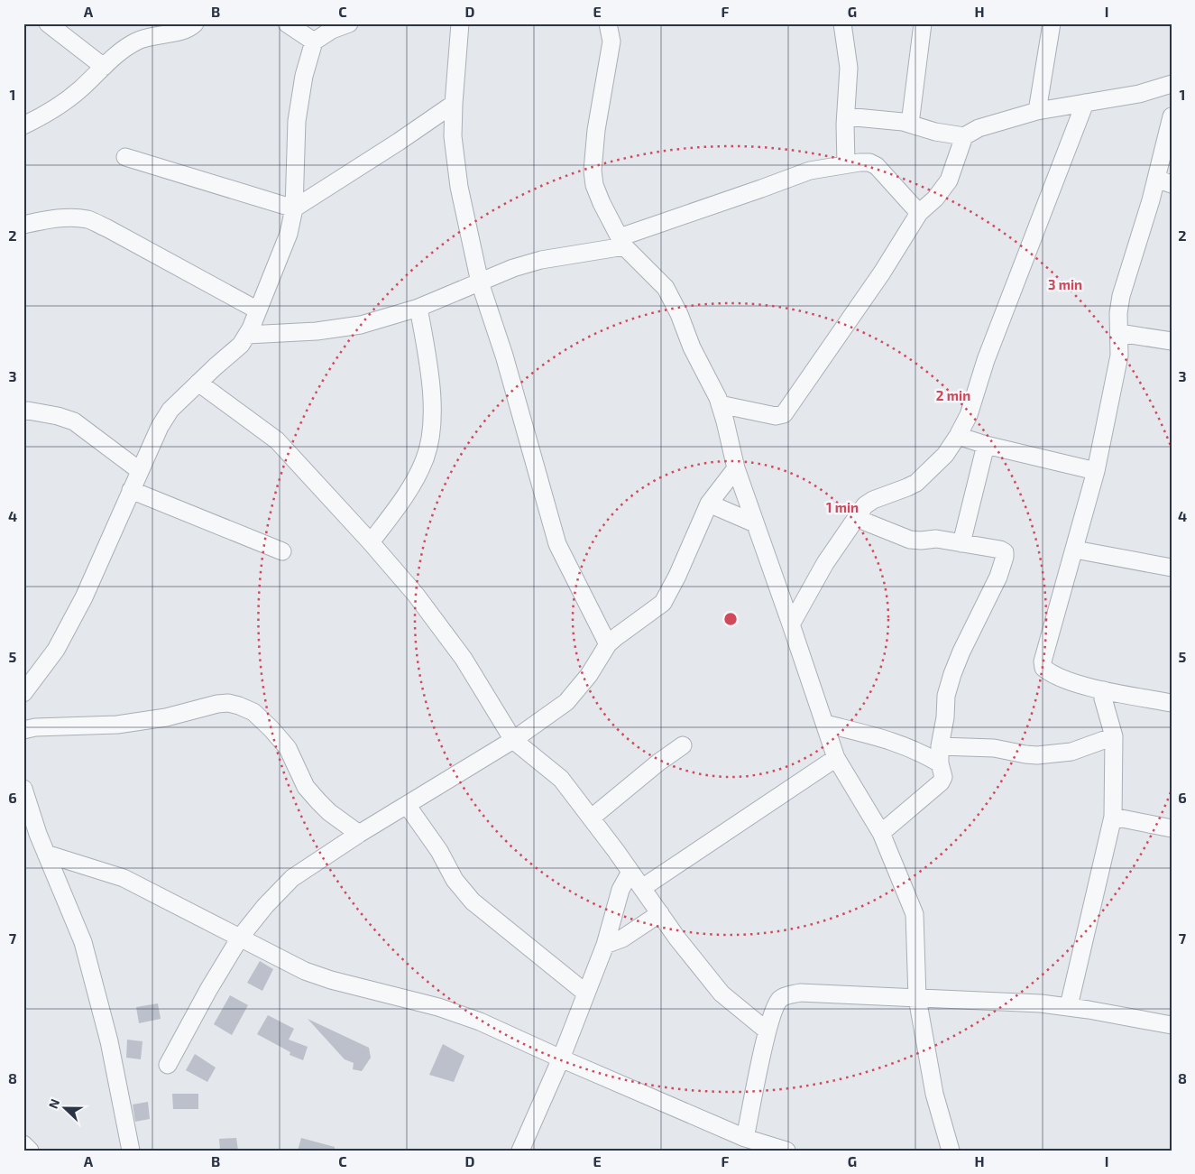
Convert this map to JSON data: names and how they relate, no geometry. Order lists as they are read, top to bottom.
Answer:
{
  "north": "left",
  "grid": {
    "columns": [
      "A",
      "B",
      "C",
      "D",
      "E",
      "F",
      "G",
      "H",
      "I"
    ],
    "rows": [
      "1",
      "2",
      "3",
      "4",
      "5",
      "6",
      "7",
      "8"
    ]
  },
  "rings": ["3 min", "2 min", "1 min"]
}
